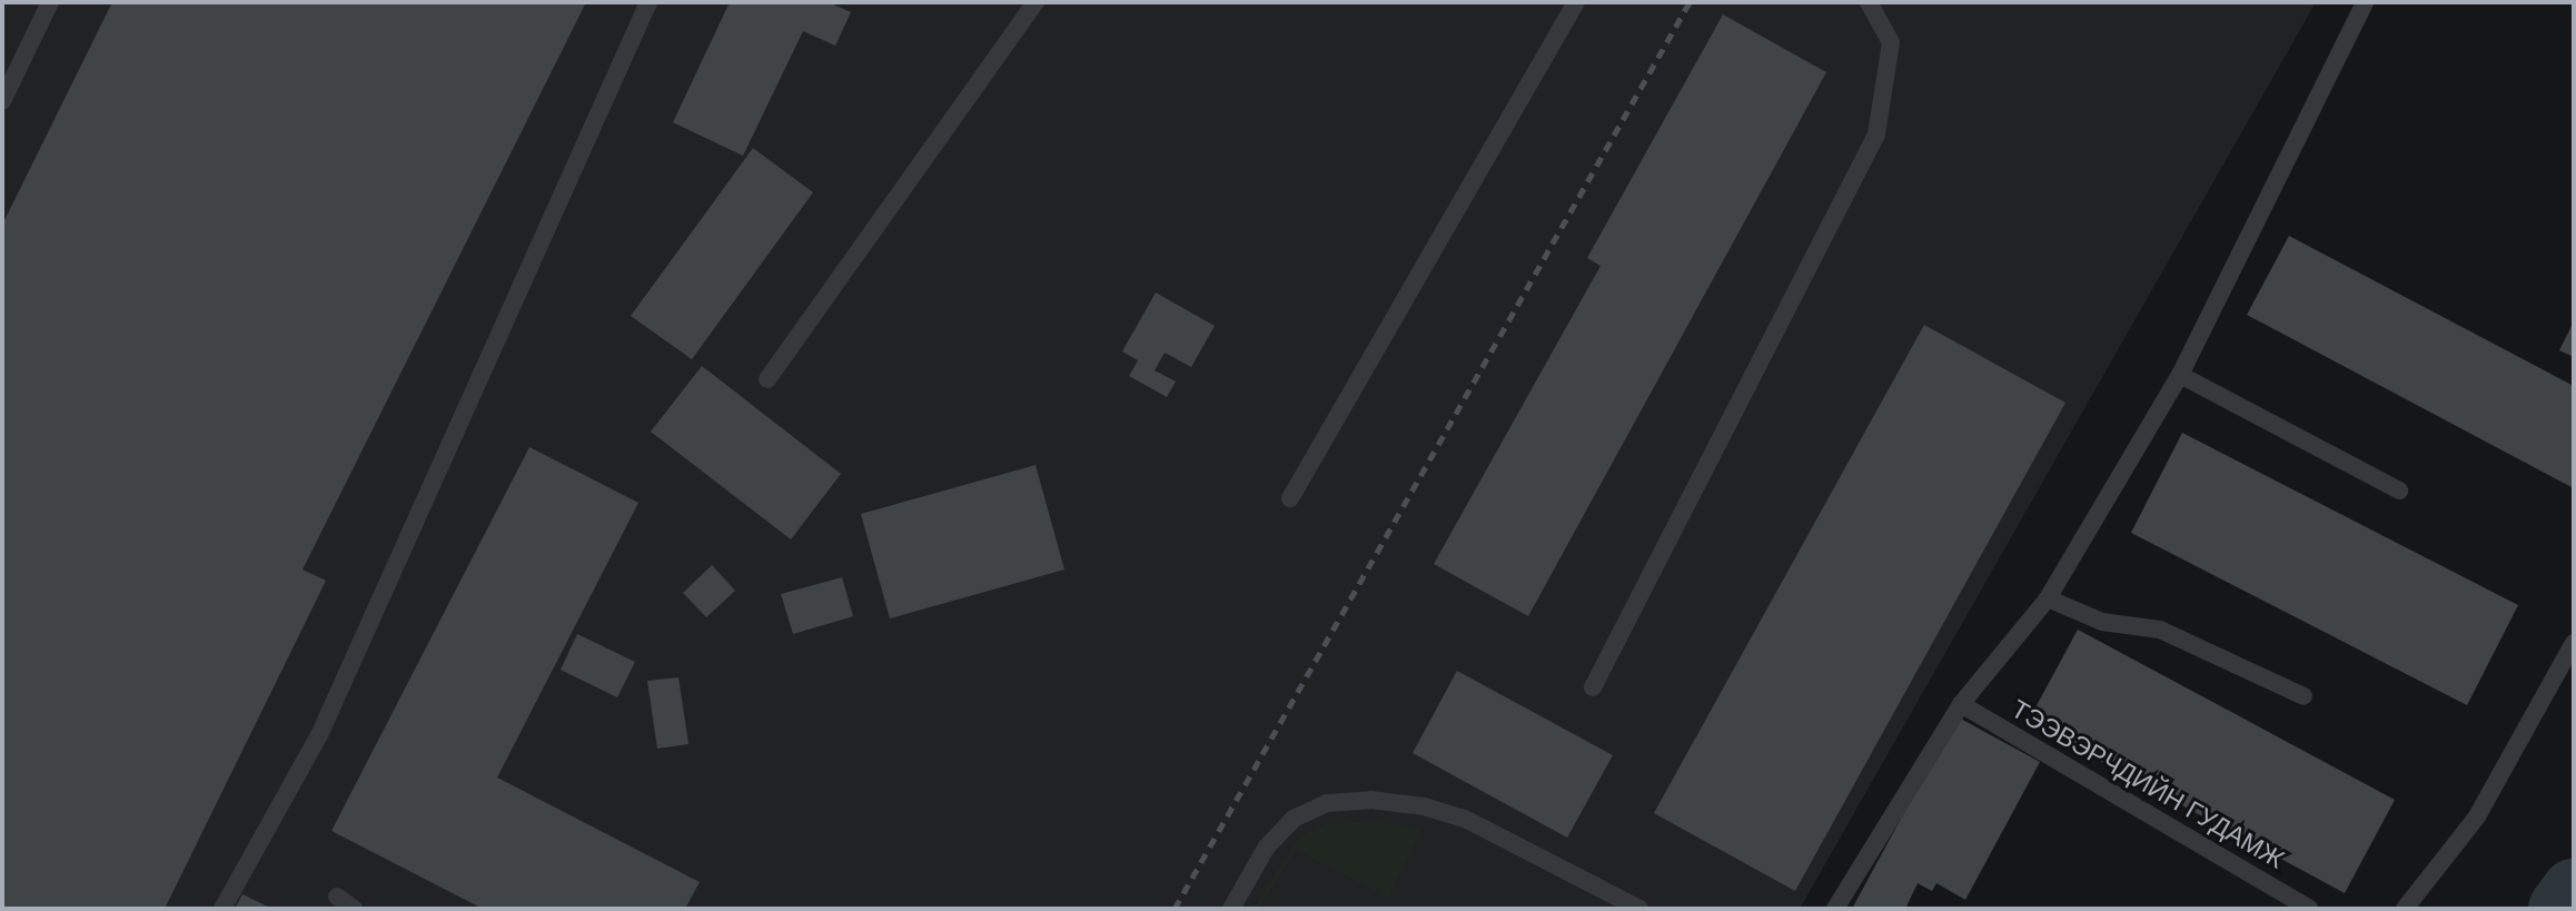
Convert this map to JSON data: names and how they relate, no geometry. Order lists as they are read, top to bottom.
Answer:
{
  "streets": {
    "lane": ["ТЭЭВЭРЧДИЙН ГУДАМЖ"]
  }
}
